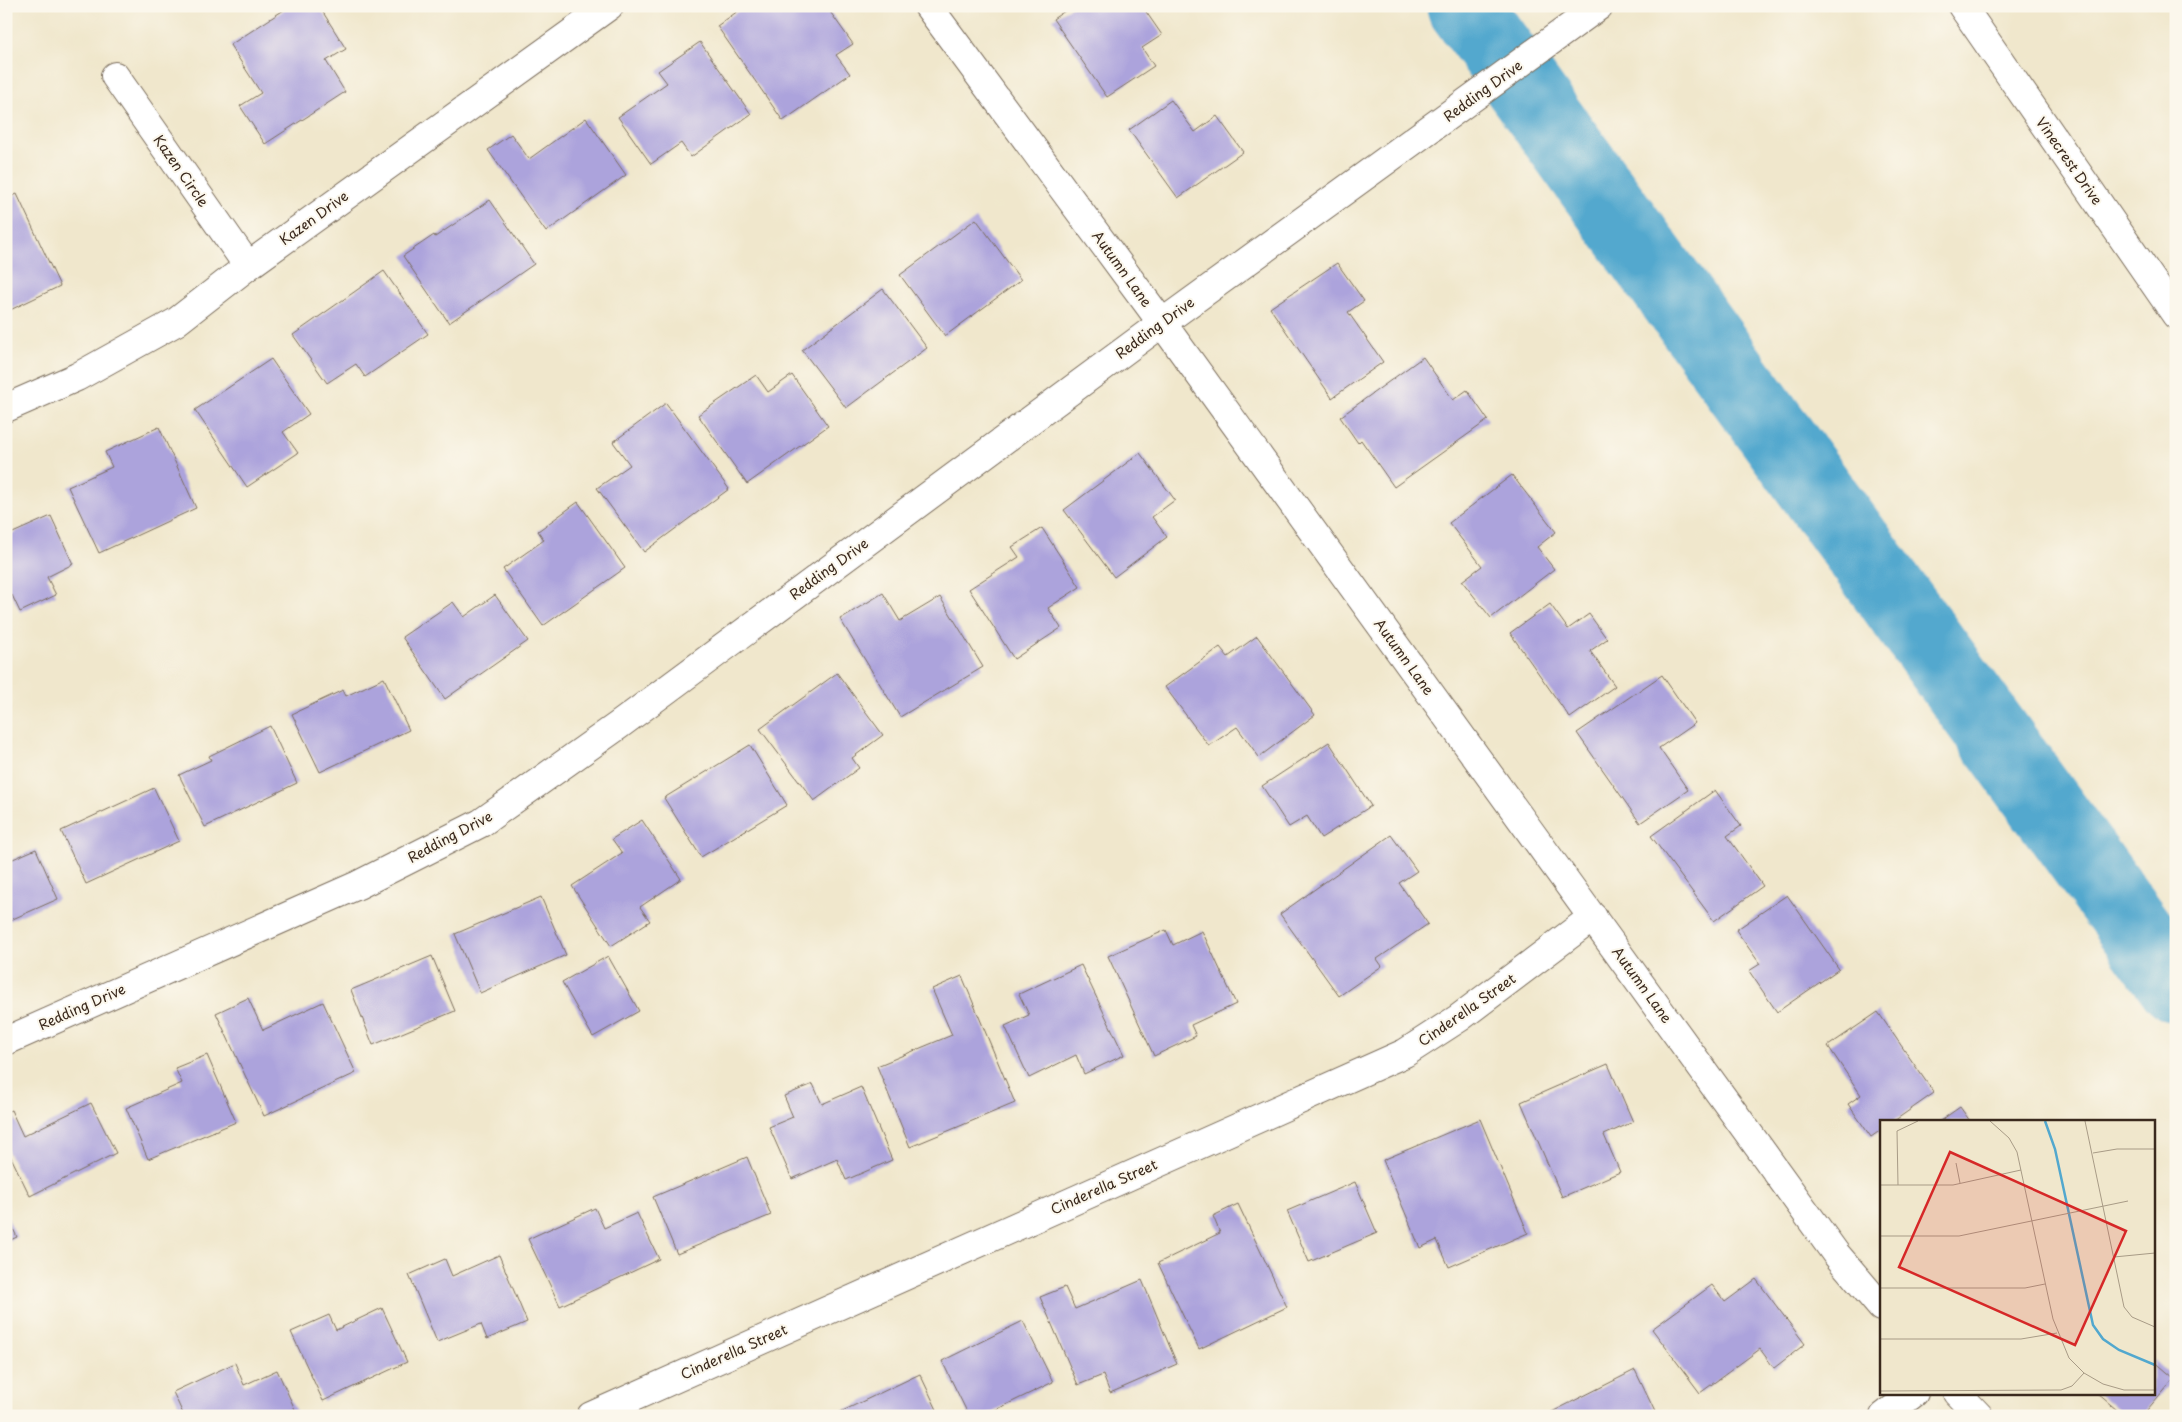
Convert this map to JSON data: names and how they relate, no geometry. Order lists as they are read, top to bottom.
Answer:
{
  "streets": {
    "street": [
      "Redding Drive",
      "Vinecrest Drive",
      "Kazen Circle",
      "Kazen Drive",
      "Autumn Lane",
      "Cinderella Street"
    ]
  },
  "crossings": [
    ["Redding Drive", "Autumn Lane"],
    ["Kazen Circle", "Kazen Drive"],
    ["Autumn Lane", "Cinderella Street"]
  ]
}
